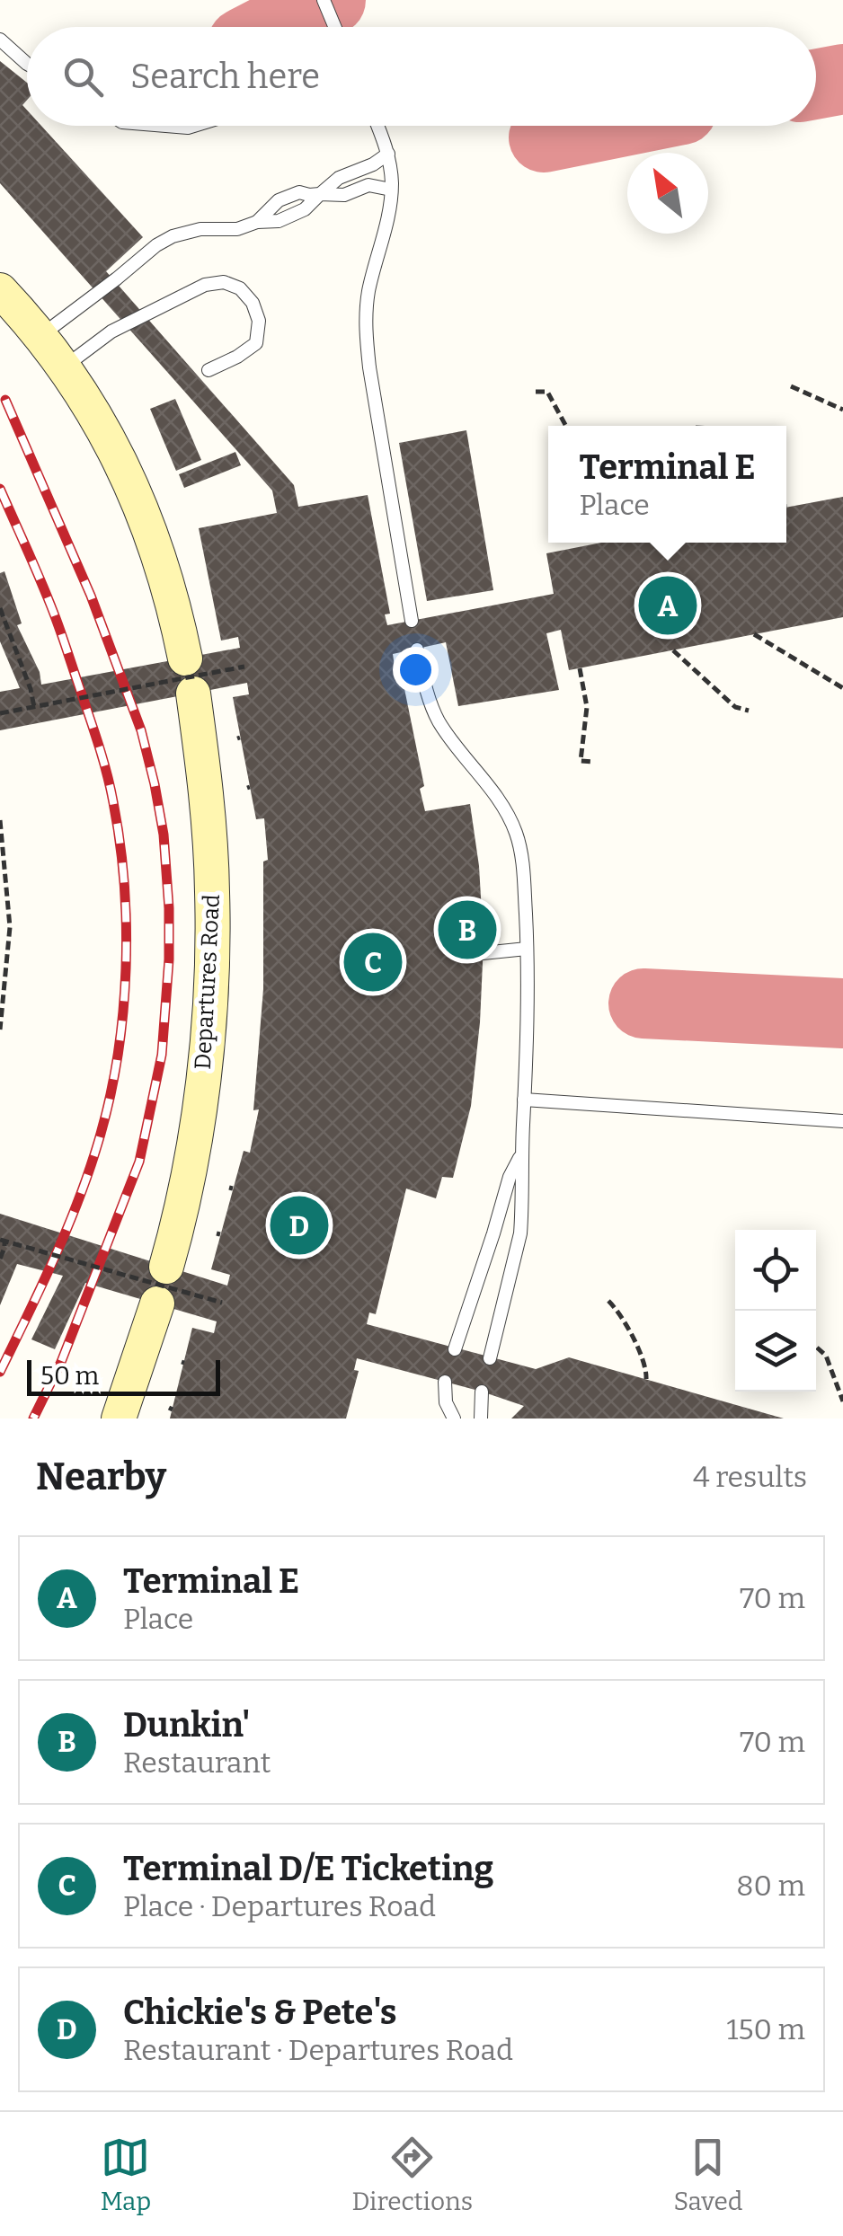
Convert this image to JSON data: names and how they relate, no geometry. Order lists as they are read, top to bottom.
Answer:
{
  "streets": {
    "street": ["Departures Road"]
  },
  "scale_bar": "50 m",
  "north": "top left",
  "page": {
    "search": "Search here",
    "popup": ["Terminal E", "Place"],
    "pins": [
      "A",
      "B",
      "C",
      "D"
    ],
    "scale": "50 m",
    "heading": ["Nearby", "4 results"],
    "list": [
      {
        "mark": "A",
        "name": "Terminal E",
        "note": "Place",
        "value": "70 m"
      },
      {
        "mark": "B",
        "name": "Dunkin'",
        "note": "Restaurant",
        "value": "70 m"
      },
      {
        "mark": "C",
        "name": "Terminal D/E Ticketing",
        "note": "Place · Departures Road",
        "value": "80 m"
      },
      {
        "mark": "D",
        "name": "Chickie's & Pete's",
        "note": "Restaurant · Departures Road",
        "value": "150 m"
      }
    ],
    "nav": ["Map", "Directions", "Saved"]
  }
}
